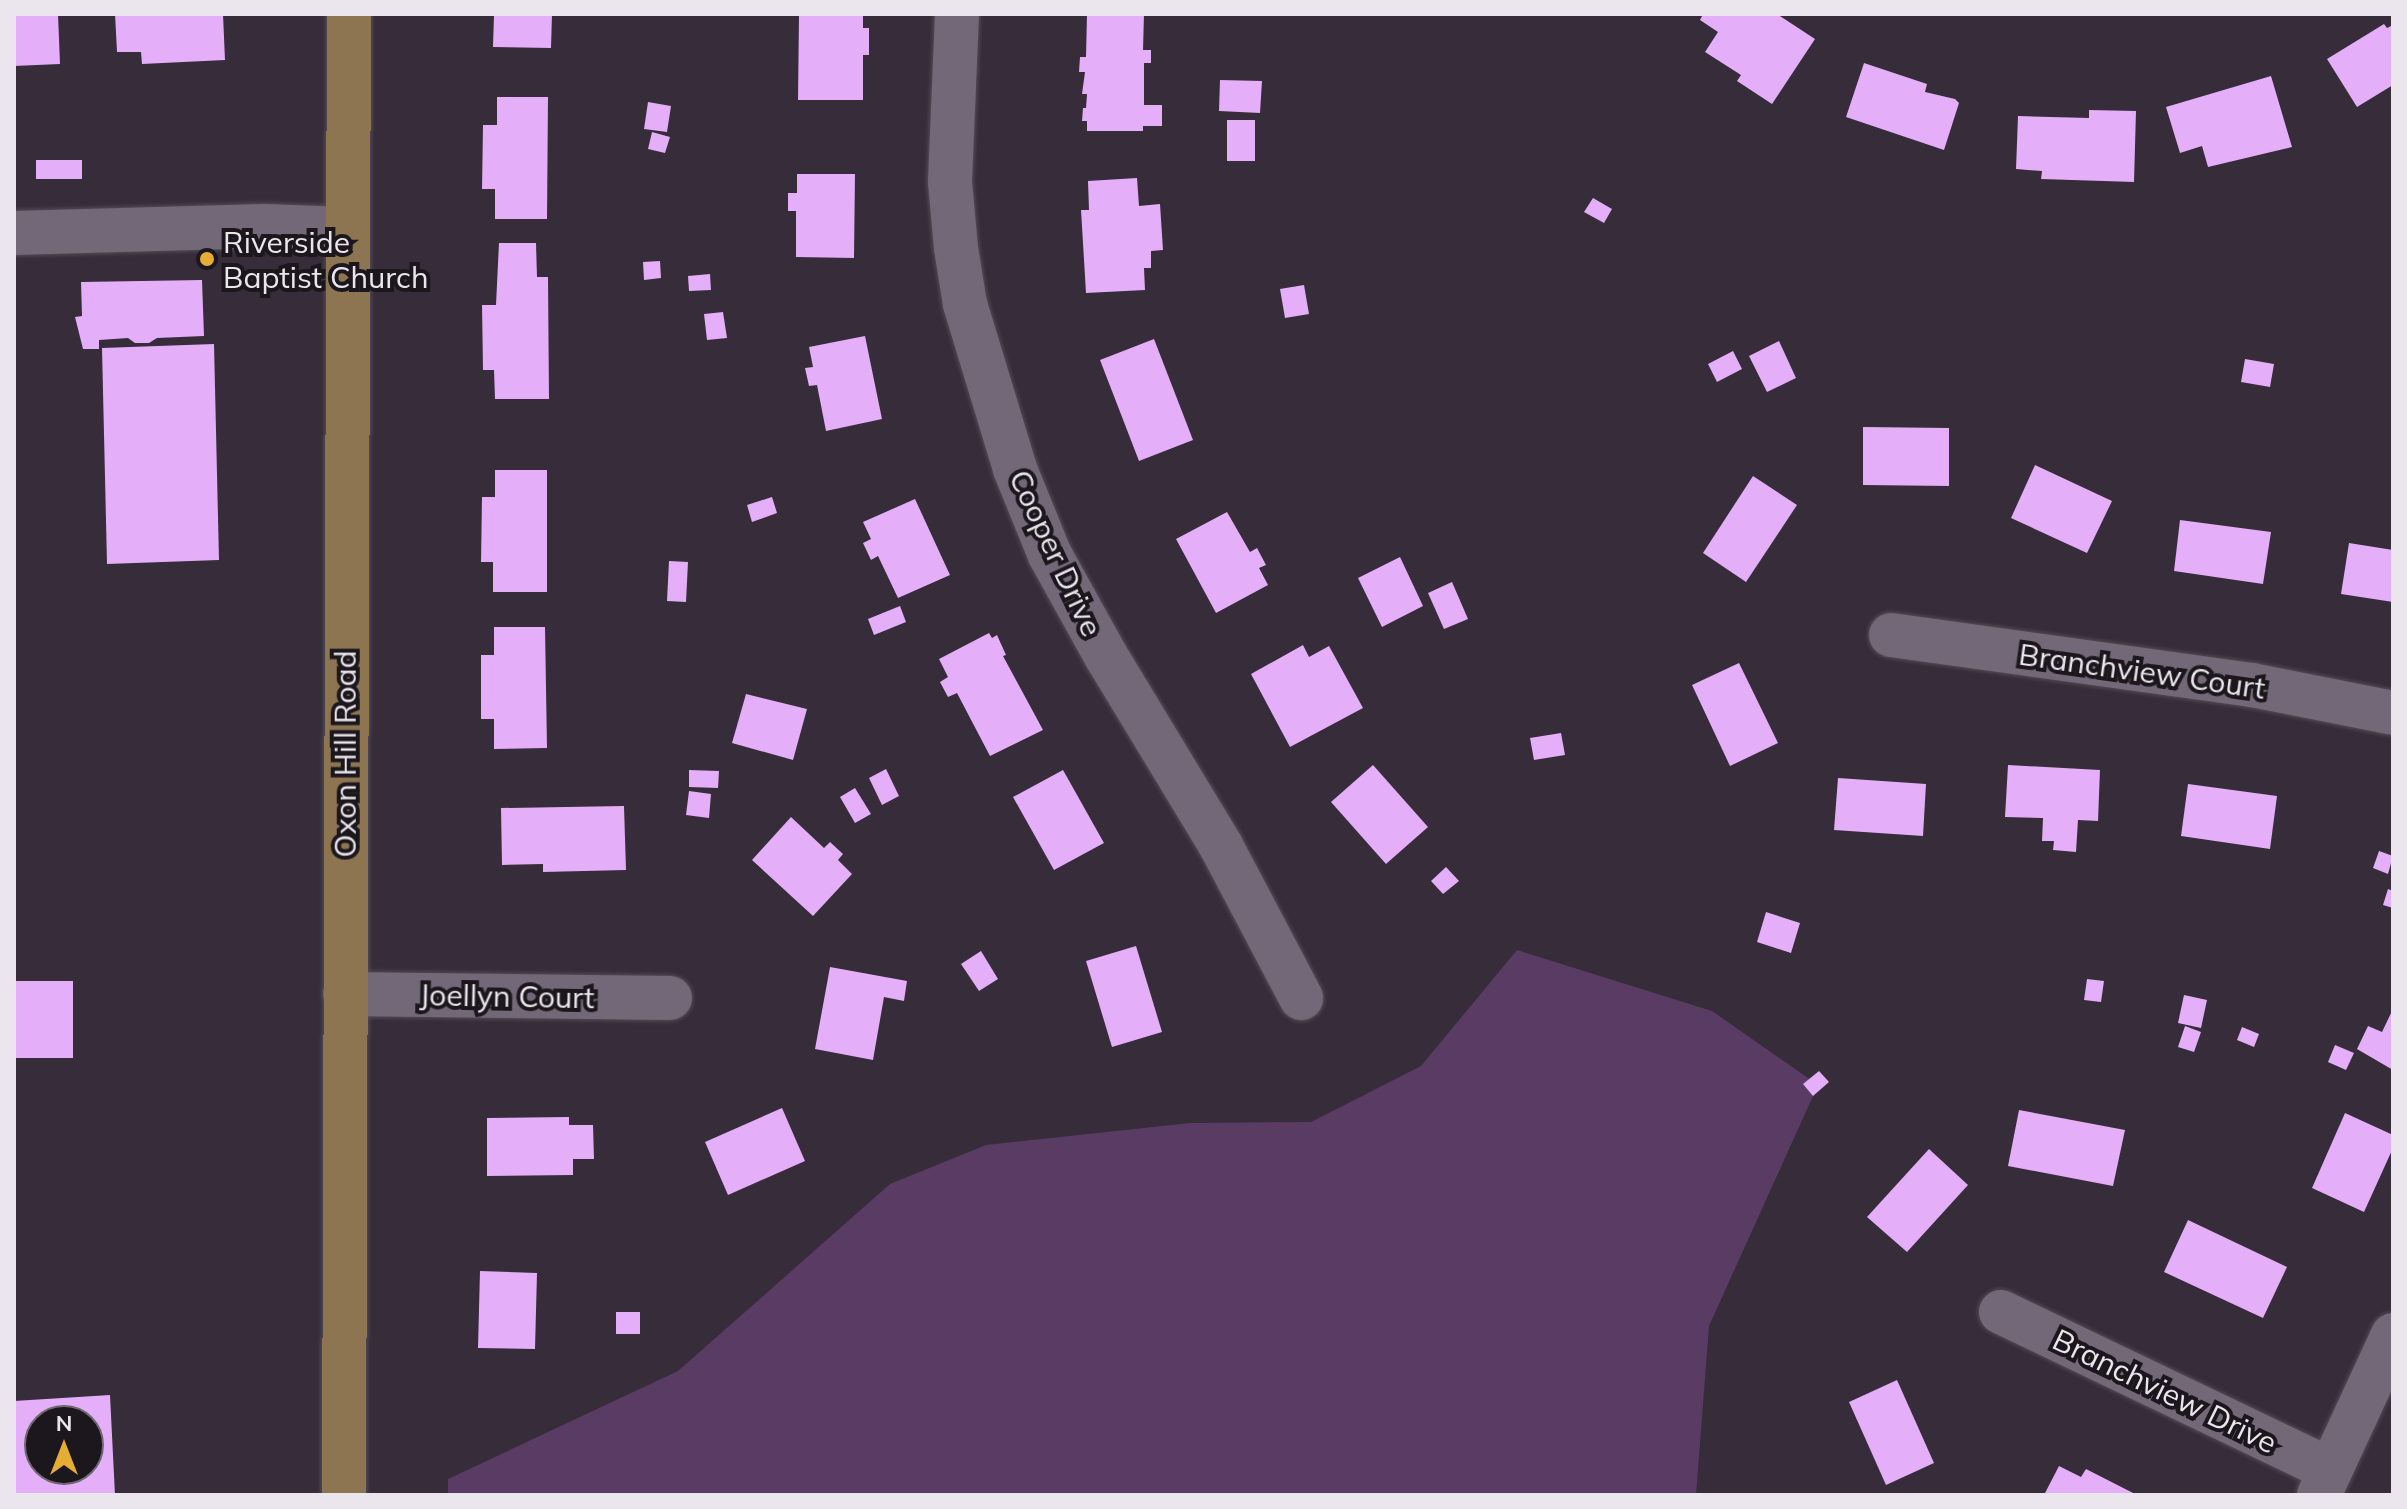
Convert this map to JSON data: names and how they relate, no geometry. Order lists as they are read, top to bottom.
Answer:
{
  "streets": {
    "main road": ["Oxon Hill Road"],
    "street": [
      "Cooper Drive",
      "Branchview Court",
      "Joellyn Court",
      "Branchview Drive"
    ]
  },
  "crossings": [
    ["Oxon Hill Road", "Joellyn Court"]
  ],
  "places": ["Riverside Baptist Church"],
  "north": "top"
}
